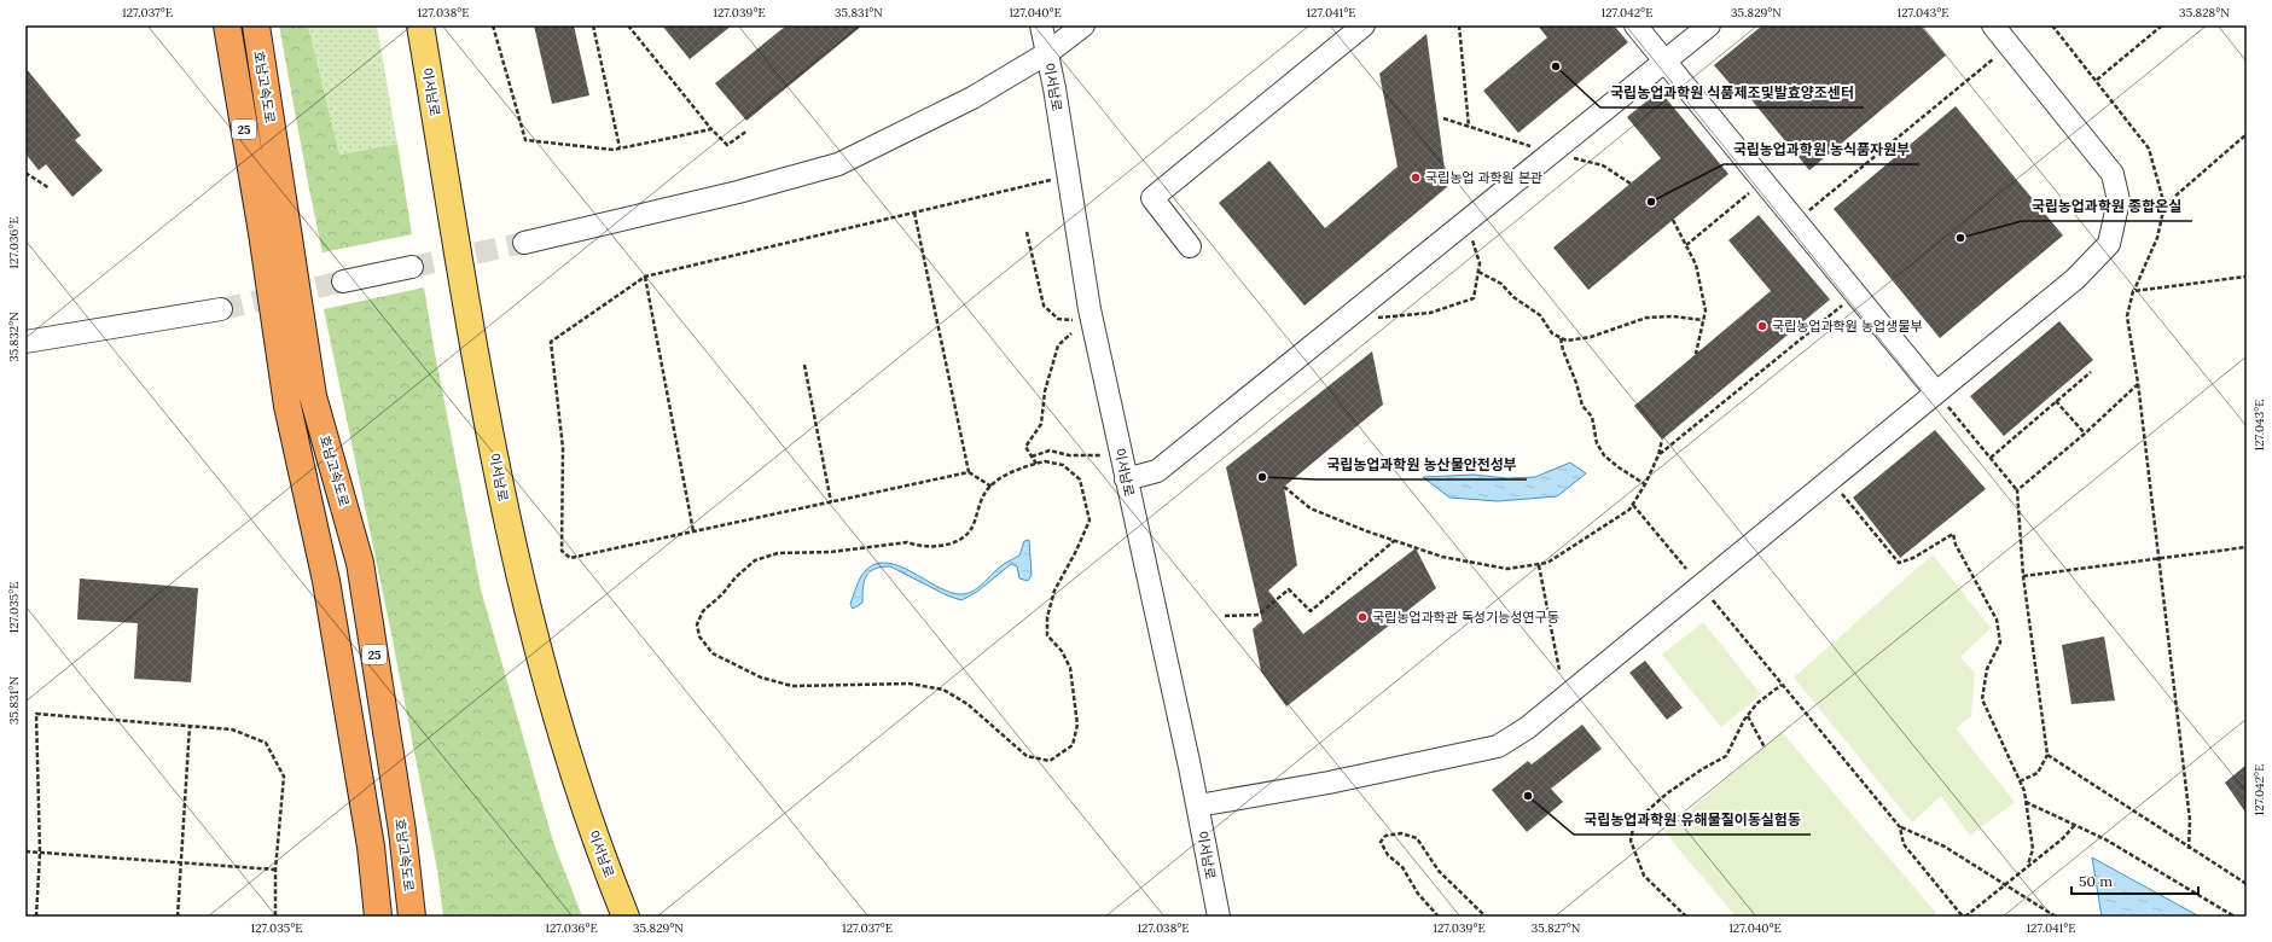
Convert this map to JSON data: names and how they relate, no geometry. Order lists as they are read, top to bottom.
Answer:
{
  "streets": {
    "highway": ["호남고속도로", "25"],
    "main road": ["이서남로"]
  },
  "places": [
    "국립농업과학원 식품제조및발효양조센터",
    "국립농업 과학원 본관",
    "국립농업과학원 농식품자원부",
    "국립농업과학원 종합온실",
    "국립농업과학원 농업생물부",
    "국립농업과학원 농산물안전성부",
    "국립농업과학관 독성기능성연구동",
    "국립농업과학원 유해물질이동실험동"
  ],
  "scale_bar": "50 m",
  "coordinates": [
    "127.037°E",
    "127.038°E",
    "127.039°E",
    "35.831°N",
    "127.040°E",
    "127.041°E",
    "127.042°E",
    "35.829°N",
    "127.043°E",
    "35.828°N",
    "127.036°E",
    "35.832°N",
    "127.035°E",
    "35.827°N"
  ]
}
